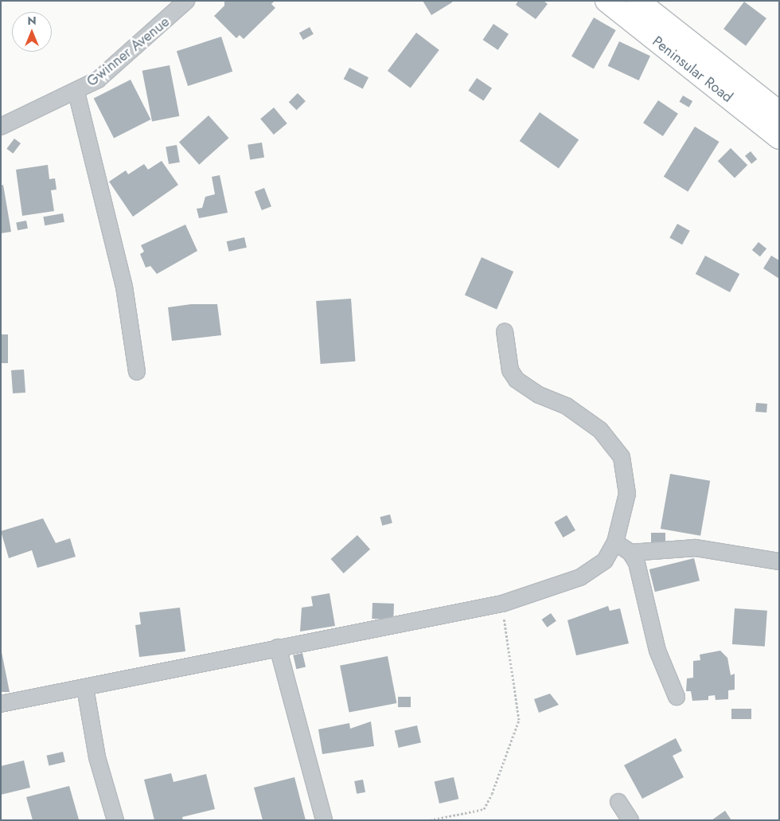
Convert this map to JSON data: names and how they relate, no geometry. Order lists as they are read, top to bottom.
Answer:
{
  "streets": {
    "main road": ["Peninsular Road"],
    "street": ["Gwinner Avenue"]
  },
  "north": "top"
}
